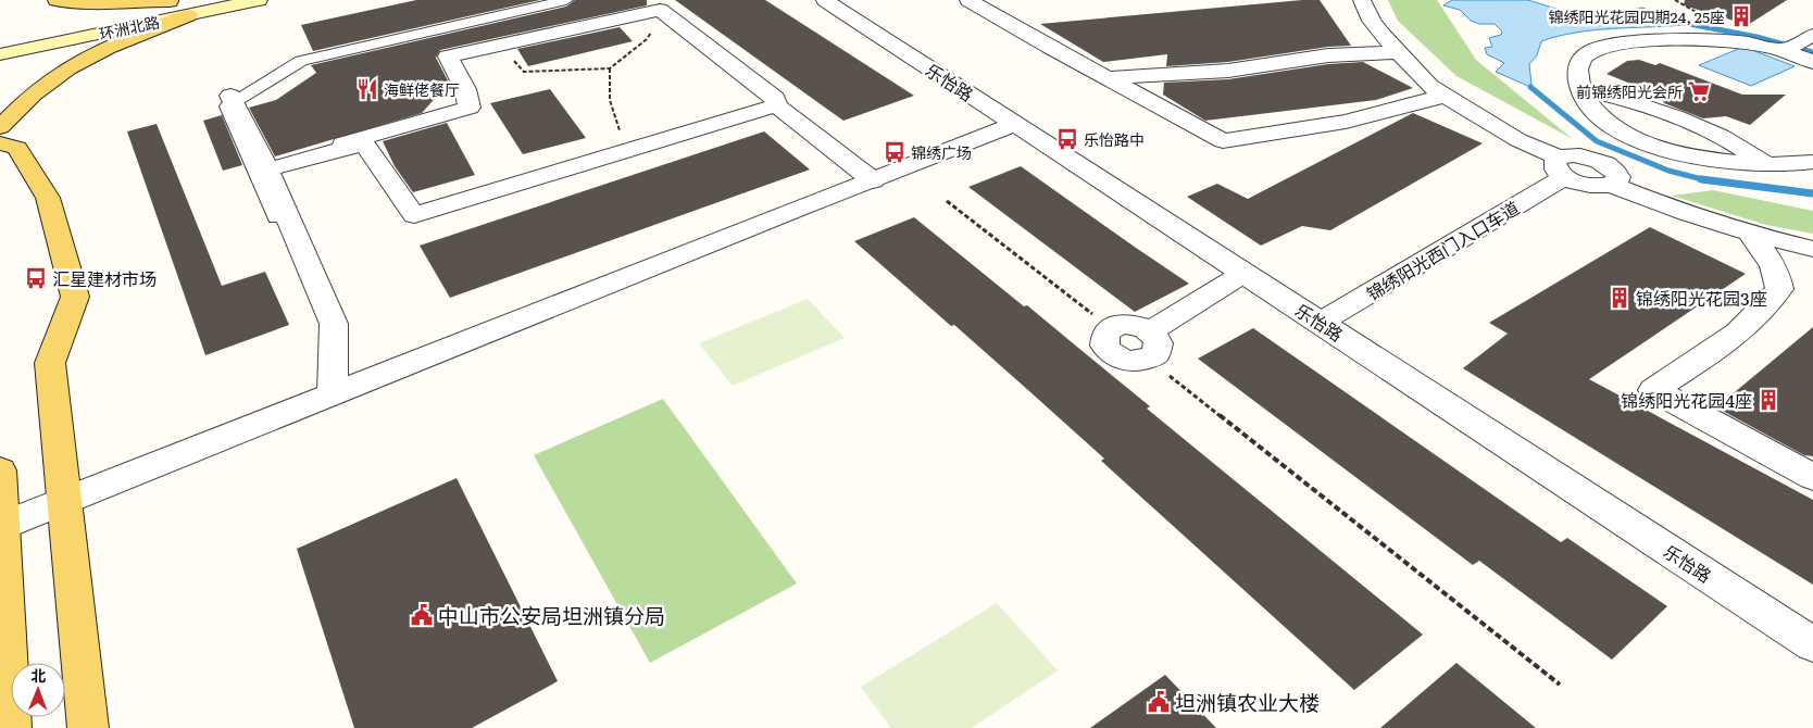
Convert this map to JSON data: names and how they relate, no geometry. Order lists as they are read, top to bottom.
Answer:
{
  "streets": {
    "main road": ["环洲北路"],
    "street": ["乐怡路", "锦绣阳光西门入口车道"]
  },
  "crossings": [
    ["乐怡路", "锦绣阳光西门入口车道"]
  ],
  "places": {
    "building": ["锦绣阳光花园四期24, 25座", "锦绣阳光花园3座", "锦绣阳光花园4座"],
    "restaurant": ["海鲜佬餐厅"],
    "supermarket": ["前锦绣阳光会所"],
    "bus stop": ["乐怡路中", "锦绣广场", "汇星建材市场"],
    "public building": ["中山市公安局坦洲镇分局", "坦洲镇农业大楼"]
  },
  "north": "top"
}
